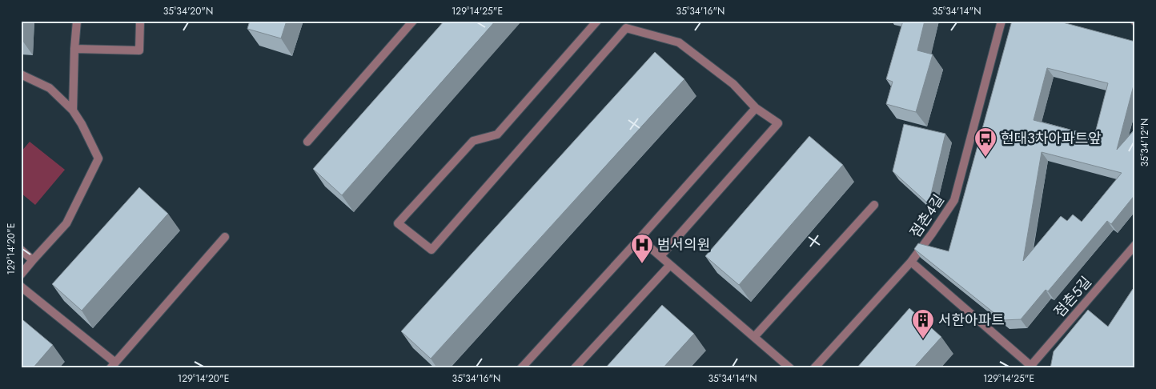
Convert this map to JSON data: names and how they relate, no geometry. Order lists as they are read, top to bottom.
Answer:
{
  "streets": {
    "street": ["점촌4길", "점촌5길"]
  },
  "places": {
    "bus stop": ["현대3차아파트앞"],
    "hospital": ["범서의원"],
    "building": ["서한아파트"]
  },
  "coordinates": [
    "35°34'20\"N",
    "129°14'25\"E",
    "35°34'16\"N",
    "35°34'14\"N",
    "35°34'12\"N",
    "129°14'20\"E"
  ]
}
